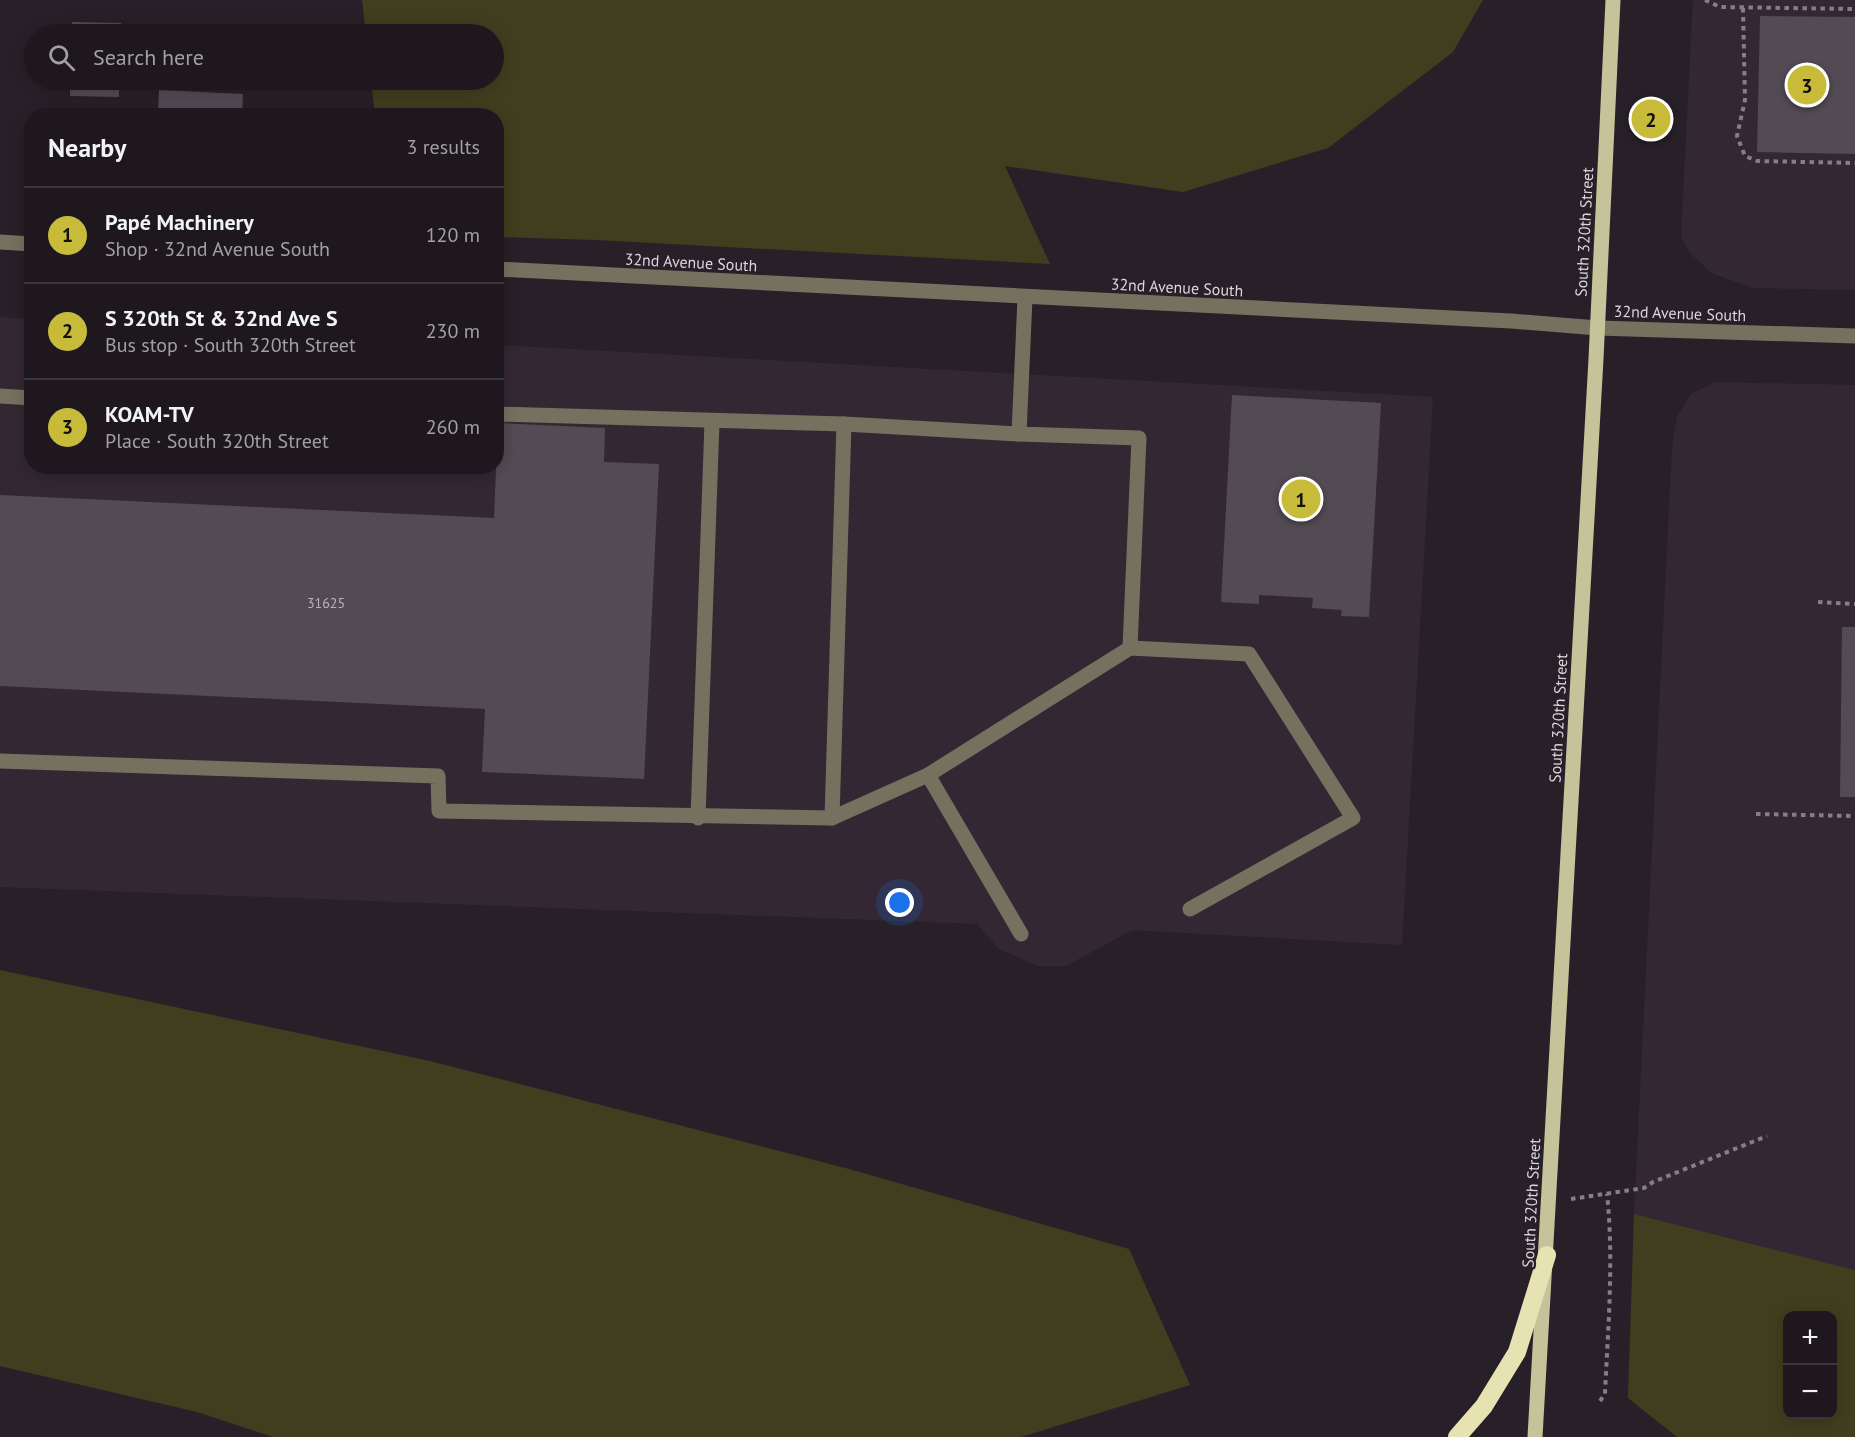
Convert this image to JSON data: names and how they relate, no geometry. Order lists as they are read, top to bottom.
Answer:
{
  "streets": {
    "main road": ["South 320th Street"],
    "street": ["32nd Avenue South"]
  },
  "crossings": [
    ["South 320th Street", "32nd Avenue South"]
  ],
  "house_numbers": ["31625"],
  "page": {
    "search": "Search here",
    "pins": ["3", "2", "1"],
    "heading": ["Nearby", "3 results"],
    "list": [
      {
        "mark": "1",
        "name": "Papé Machinery",
        "note": "Shop · 32nd Avenue South",
        "value": "120 m"
      },
      {
        "mark": "2",
        "name": "S 320th St & 32nd Ave S",
        "note": "Bus stop · South 320th Street",
        "value": "230 m"
      },
      {
        "mark": "3",
        "name": "KOAM-TV",
        "note": "Place · South 320th Street",
        "value": "260 m"
      }
    ],
    "map_buttons": ["+", "−"]
  }
}
